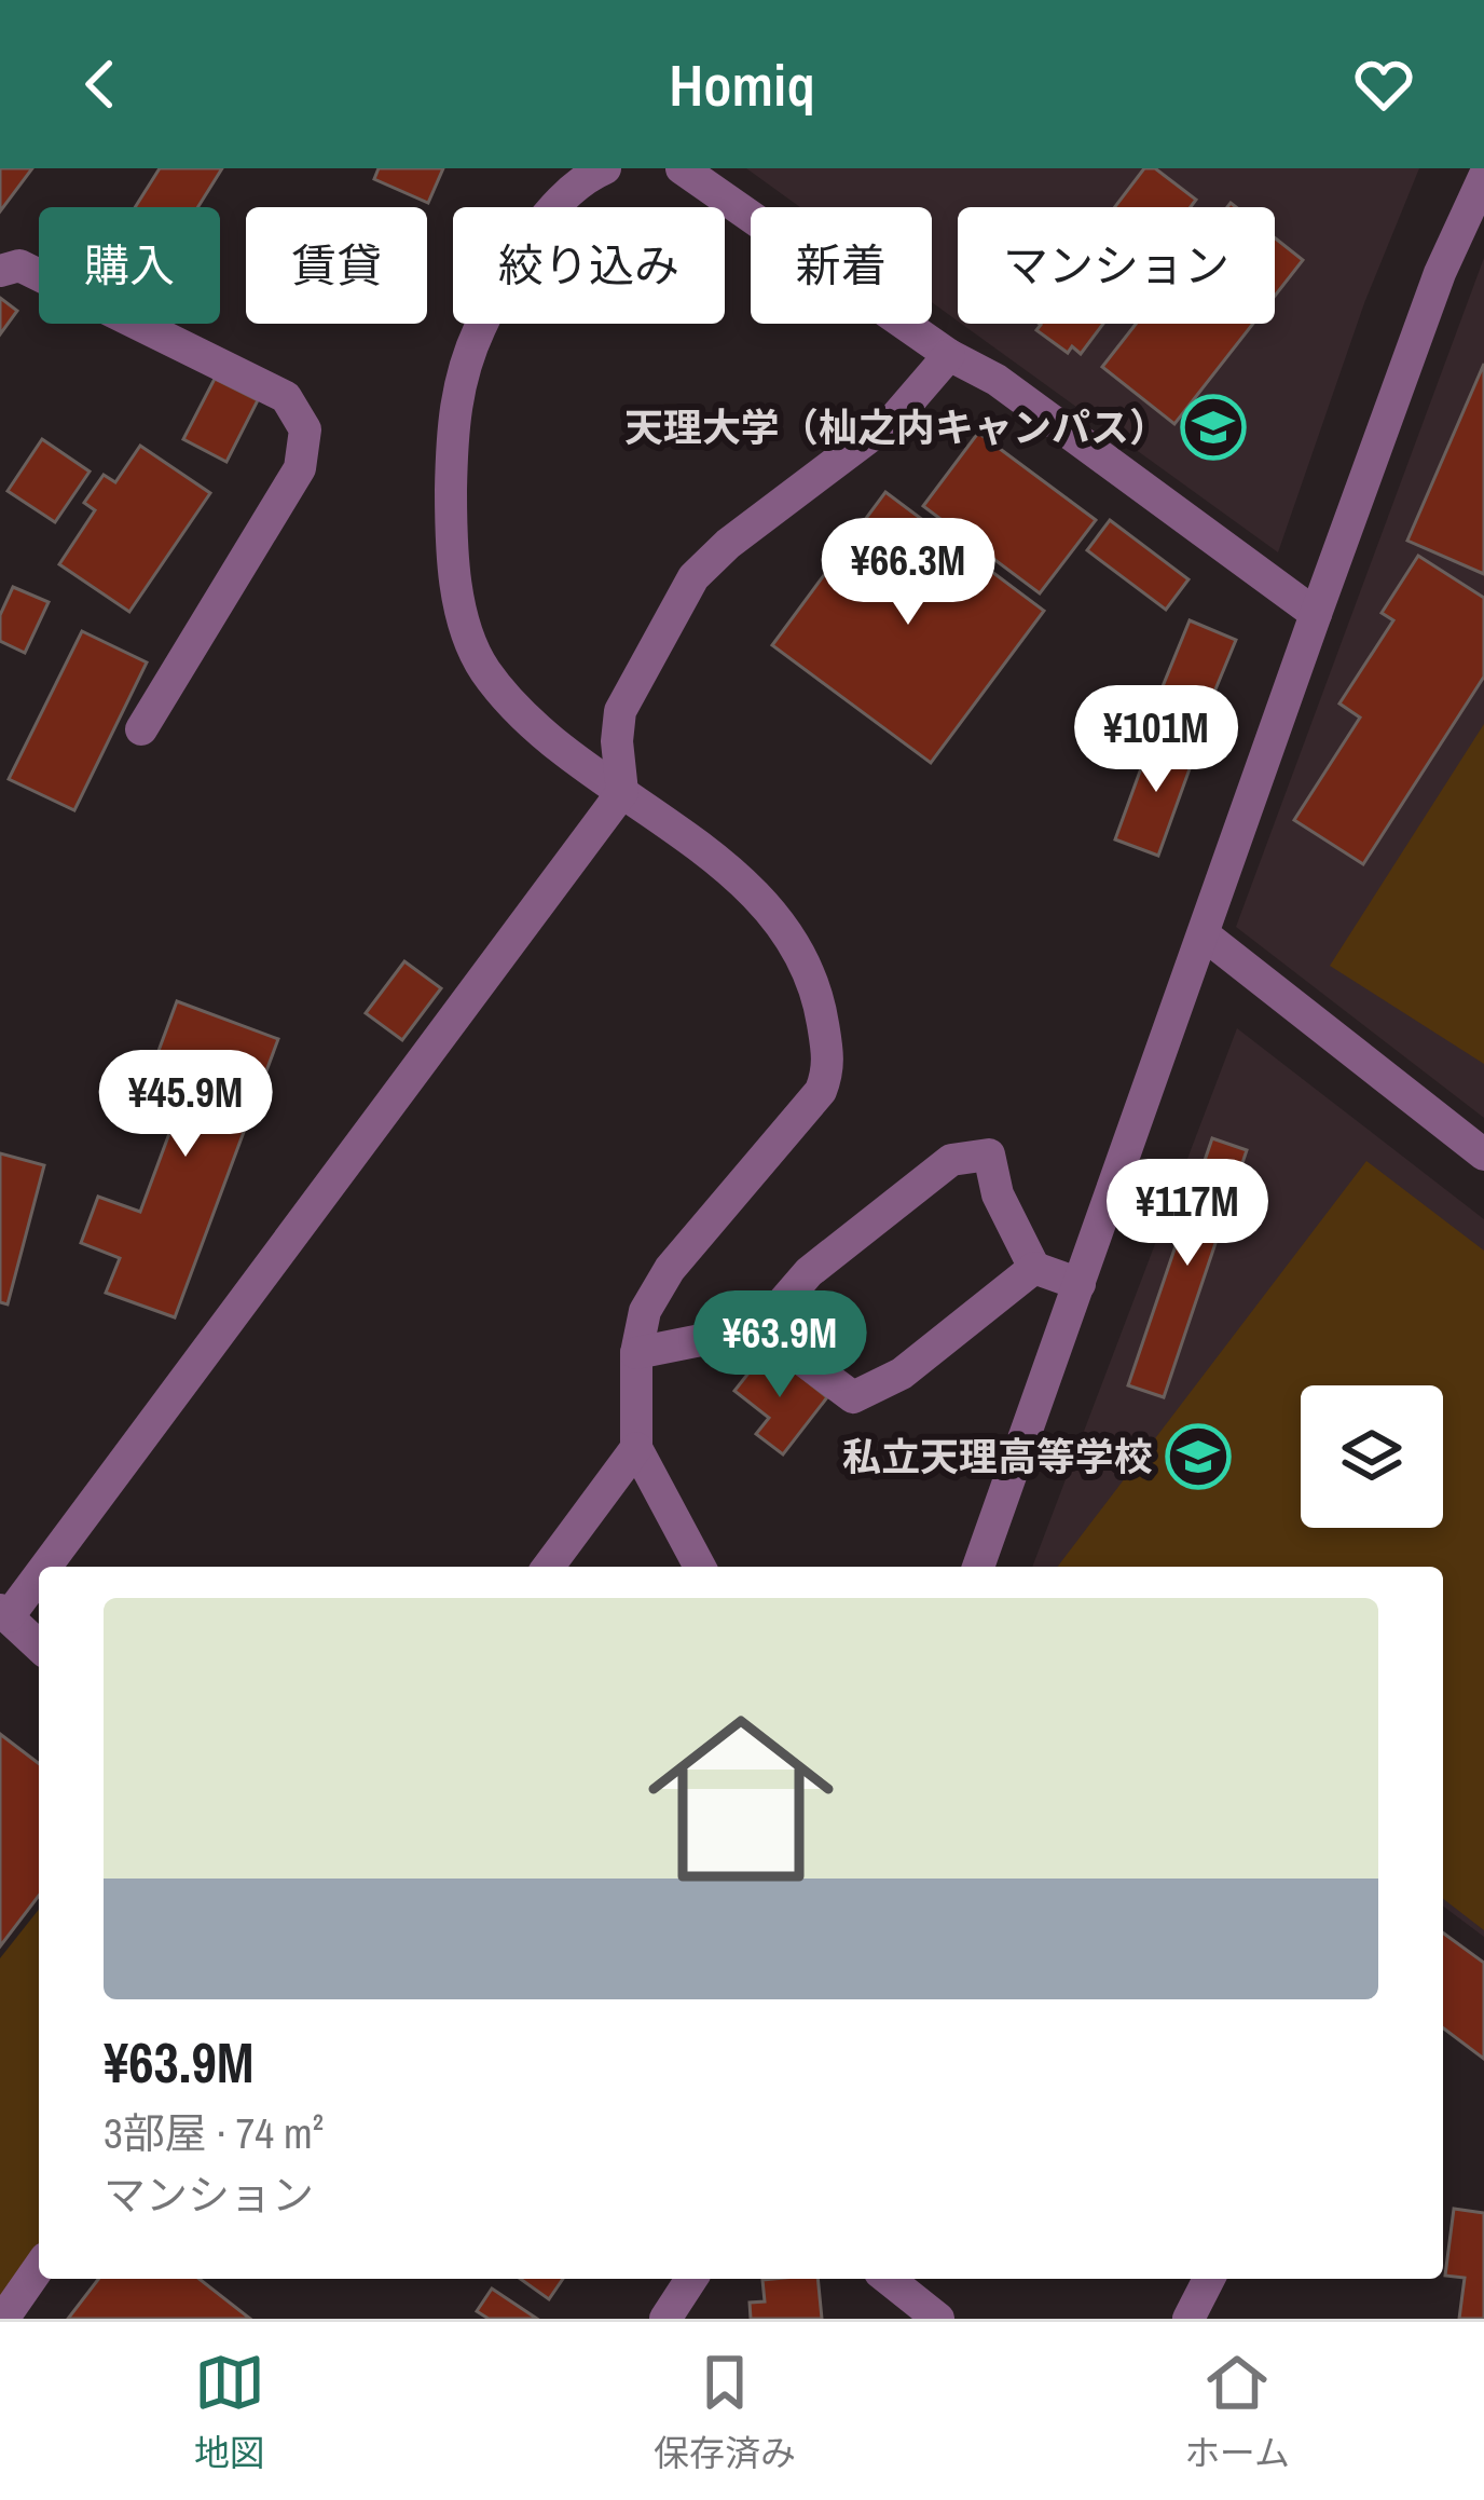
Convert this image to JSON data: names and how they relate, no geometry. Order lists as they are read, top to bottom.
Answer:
{
  "places": {
    "school or university": ["天理大学（杣之内キャンパス）", "私立天理高等学校"]
  },
  "page": {
    "header": "Homiq",
    "chip": [
      "購入",
      "賃貸",
      "絞り込み",
      "新着",
      "マンション"
    ],
    "price": [
      "¥66.3M",
      "¥101M",
      "¥45.9M",
      "¥117M",
      "¥63.9M"
    ],
    "list": [
      {
        "name": "¥63.9M",
        "note": "3部屋 · 74 m² · マンション"
      }
    ],
    "tabs": ["地図", "保存済み", "ホーム"]
  }
}
